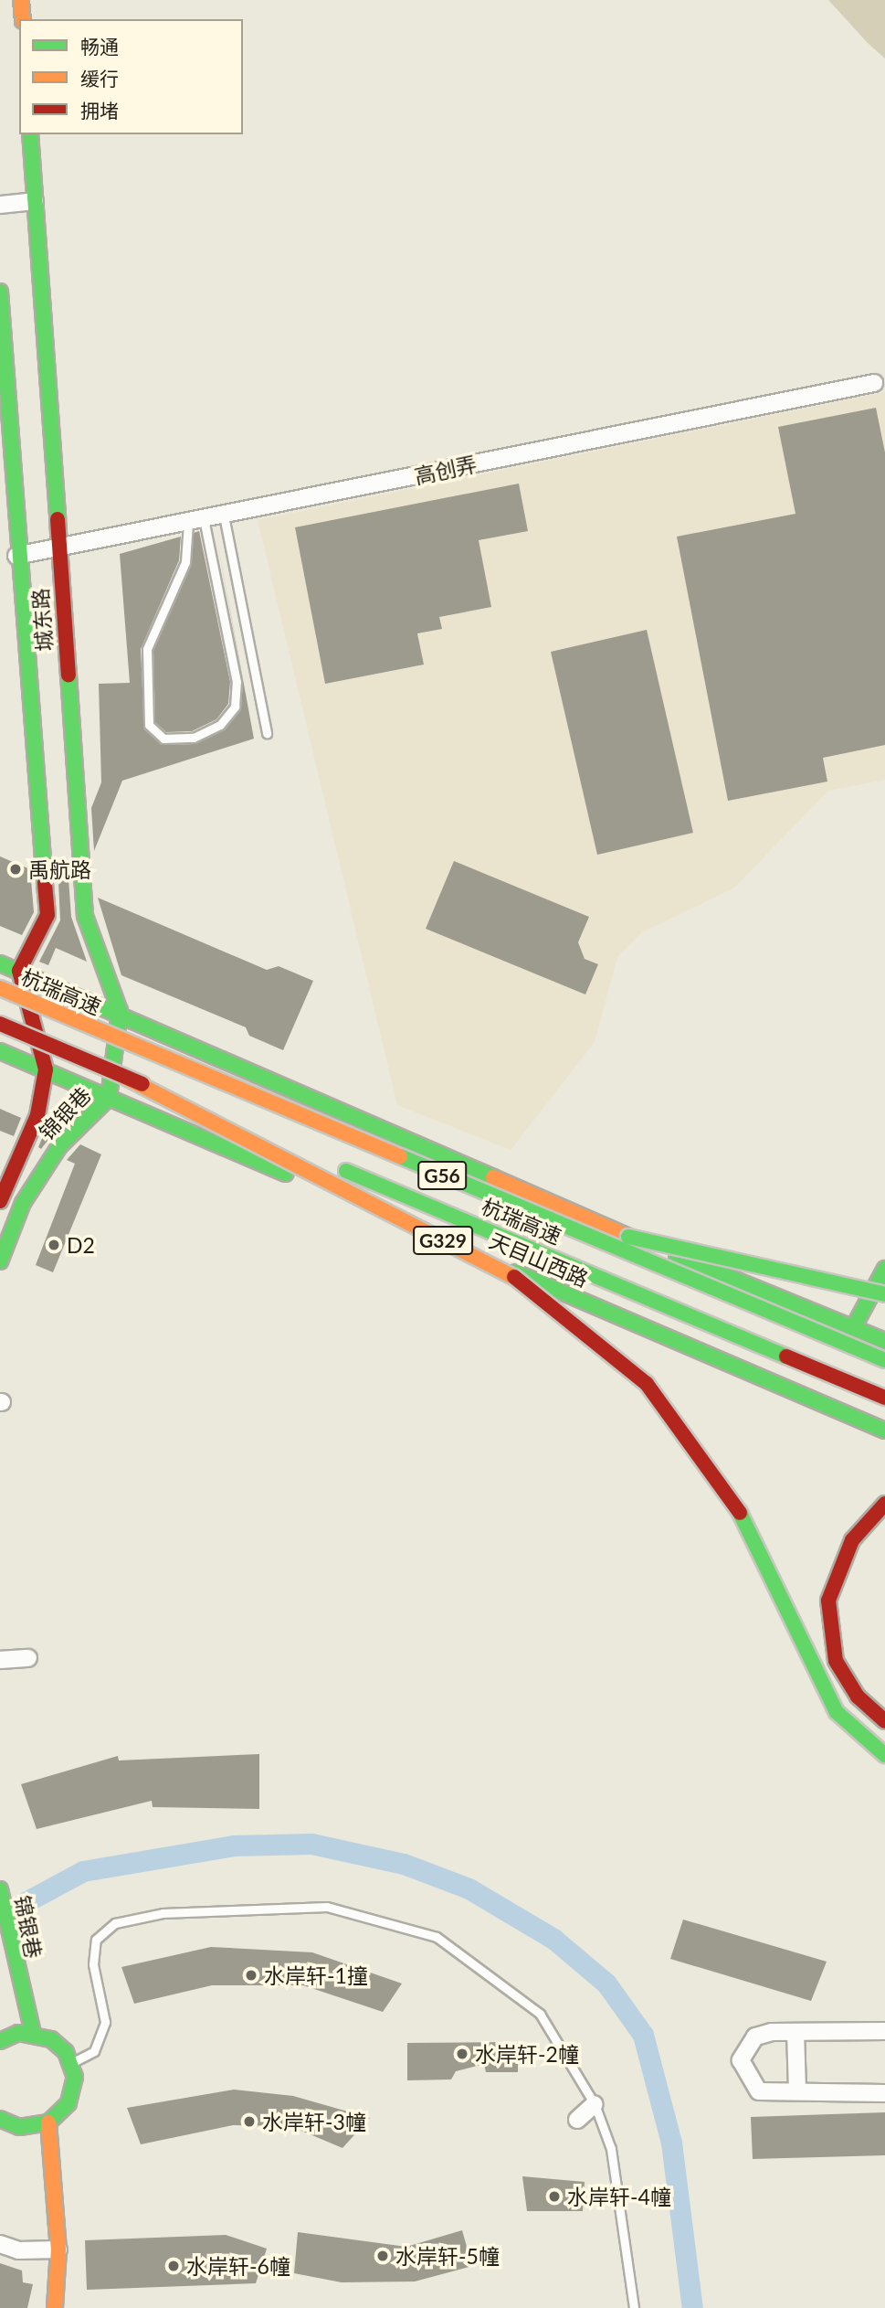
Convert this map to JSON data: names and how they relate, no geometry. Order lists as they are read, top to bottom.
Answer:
{
  "streets": {
    "main road": [
      "城东路",
      "杭瑞高速",
      "锦银巷",
      "G56",
      "G329",
      "天目山西路"
    ],
    "street": ["高创弄"]
  },
  "crossings": [
    ["高创弄", "城东路"],
    ["城东路", "锦银巷"],
    ["城东路", "天目山西路"],
    ["锦银巷", "天目山西路"]
  ],
  "places": [
    "禹航路",
    "D2",
    "水岸轩-1撞",
    "水岸轩-2幢",
    "水岸轩-3幢",
    "水岸轩-4幢",
    "水岸轩-5幢",
    "水岸轩-6幢"
  ],
  "legend": ["畅通", "缓行", "拥堵"]
}
